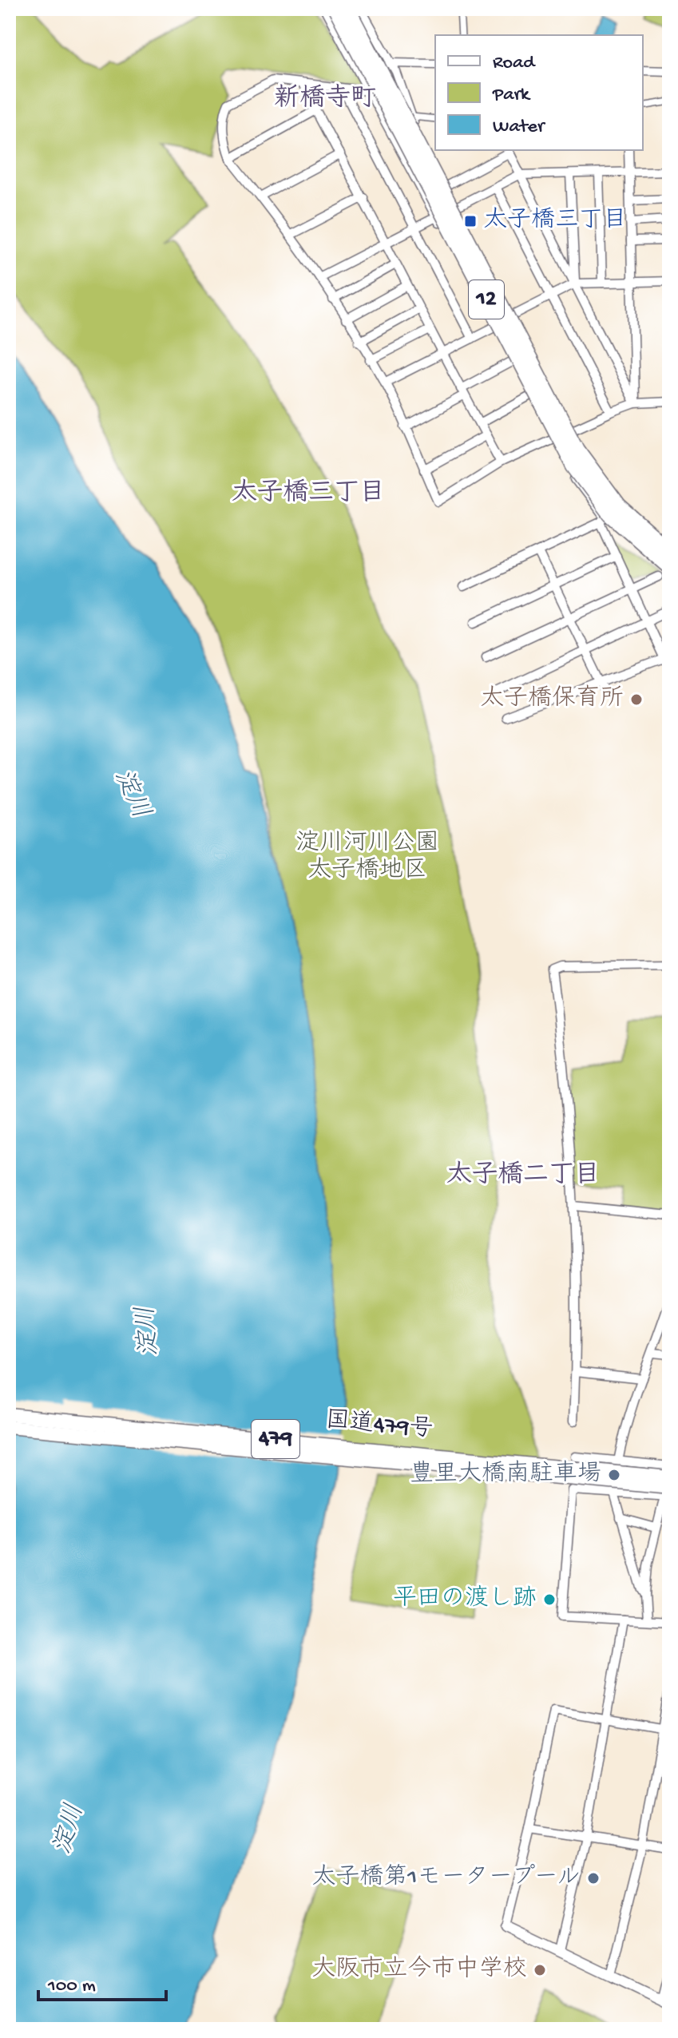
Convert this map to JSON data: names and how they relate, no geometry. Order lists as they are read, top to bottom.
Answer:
{
  "streets": {
    "highway": ["12", "国道479号", "479"]
  },
  "districts": ["新橋寺町", "太子橋三丁目", "太子橋二丁目"],
  "water": ["淀川"],
  "parks": ["淀川河川公園 太子橋地区"],
  "places": {
    "transit": ["太子橋三丁目"],
    "other": [
      "太子橋保育所",
      "豊里大橋南駐車場",
      "平田の渡し跡",
      "太子橋第1モータープール",
      "大阪市立今市中学校"
    ]
  },
  "legend": ["Road", "Park", "Water"],
  "scale_bar": "100 m"
}
